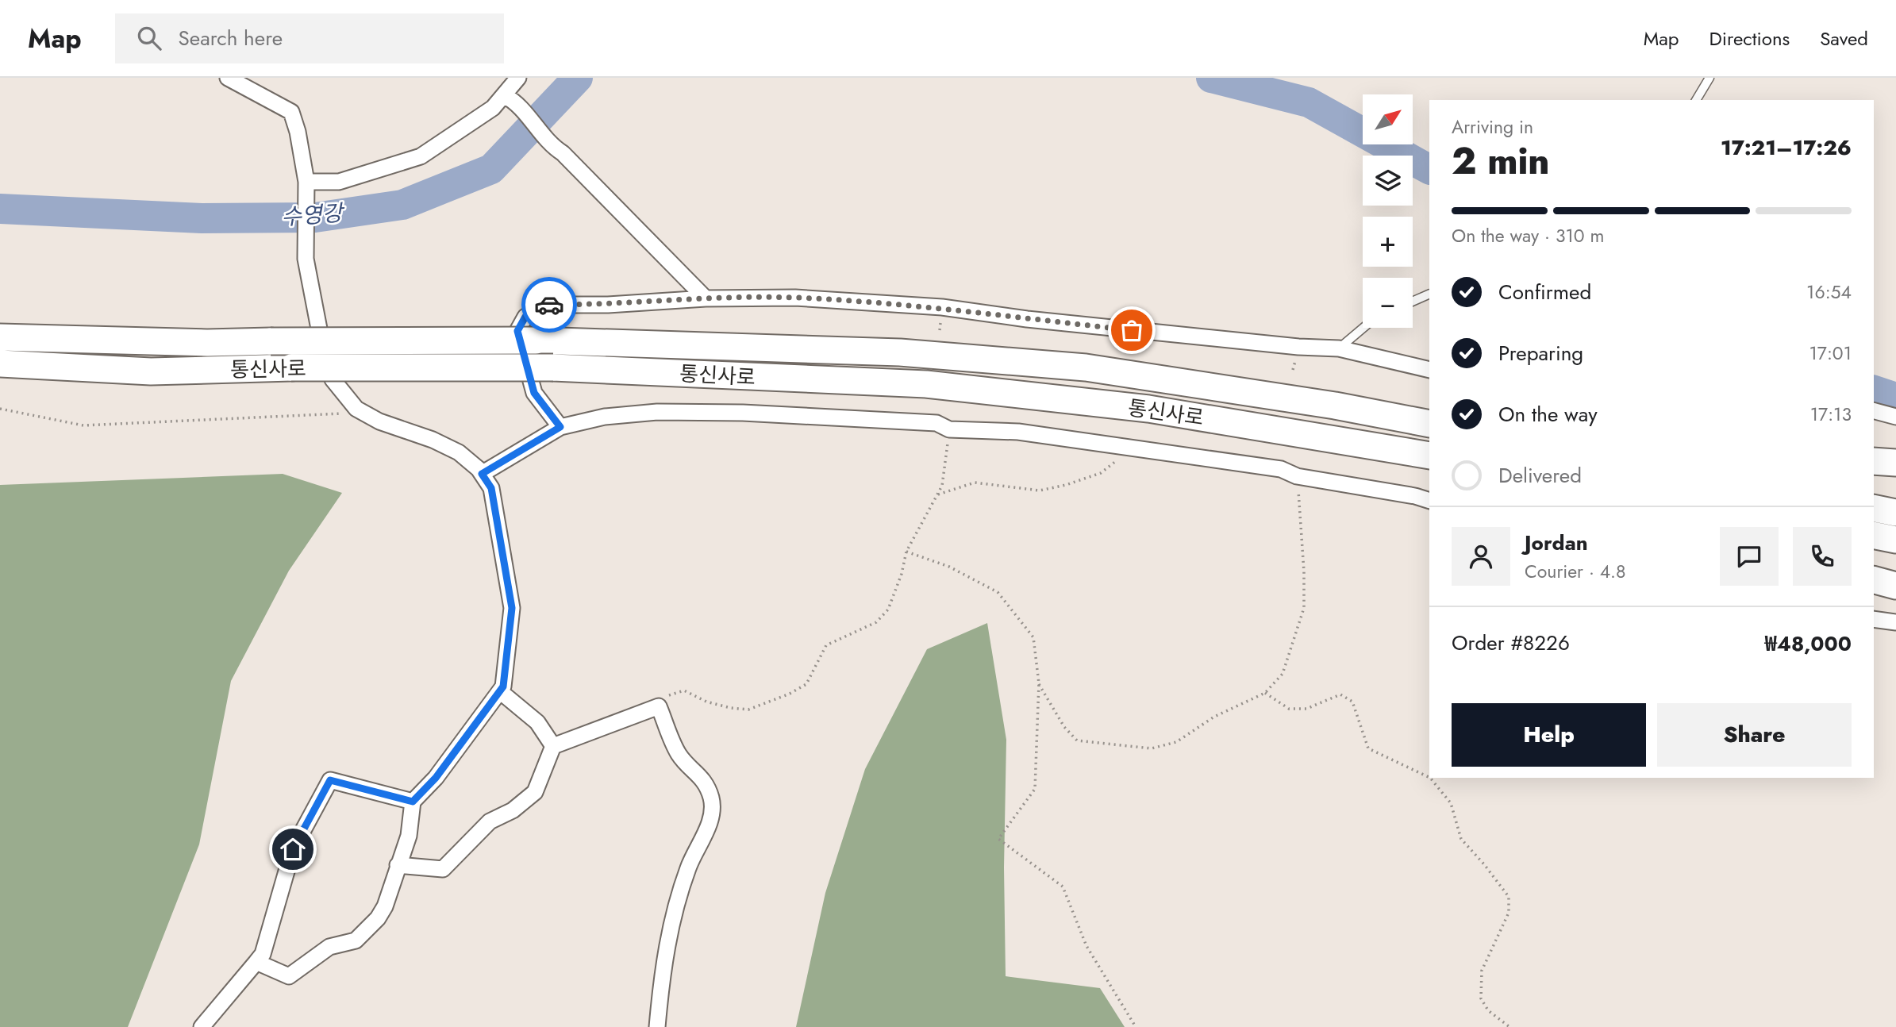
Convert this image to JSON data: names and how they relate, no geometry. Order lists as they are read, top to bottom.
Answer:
{
  "streets": {
    "highway": ["통신사로"]
  },
  "water": ["수영강"],
  "north": "top right",
  "page": {
    "header": "Map",
    "search": "Search here",
    "nav": ["Map", "Directions", "Saved"],
    "map_buttons": ["+", "−"],
    "heading": ["2 min", "Arriving in", "17:21–17:26"],
    "panel": [
      "Jordan",
      "Courier · 4.8",
      "Order #8226",
      "₩48,000"
    ],
    "bar": "On the way · 310 m",
    "list": [
      ["Confirmed", "16:54"],
      ["Preparing", "17:01"],
      ["On the way", "17:13"],
      "Delivered"
    ],
    "buttons": ["Help", "Share"]
  }
}
